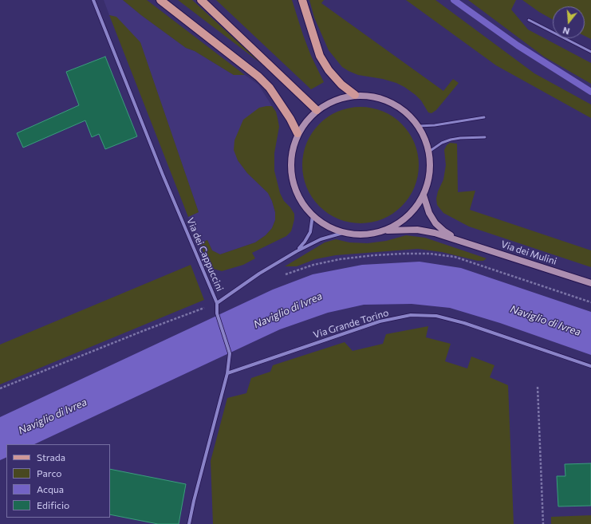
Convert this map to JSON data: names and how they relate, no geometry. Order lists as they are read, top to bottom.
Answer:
{
  "streets": {
    "street": ["Via dei Mulini", "Via dei Cappuccini", "Via Grande Torino"]
  },
  "crossings": [
    ["Via dei Cappuccini", "Via Grande Torino"]
  ],
  "water": ["Naviglio di Ivrea"],
  "legend": [
    "Strada",
    "Parco",
    "Acqua",
    "Edificio"
  ],
  "north": "bottom"
}
